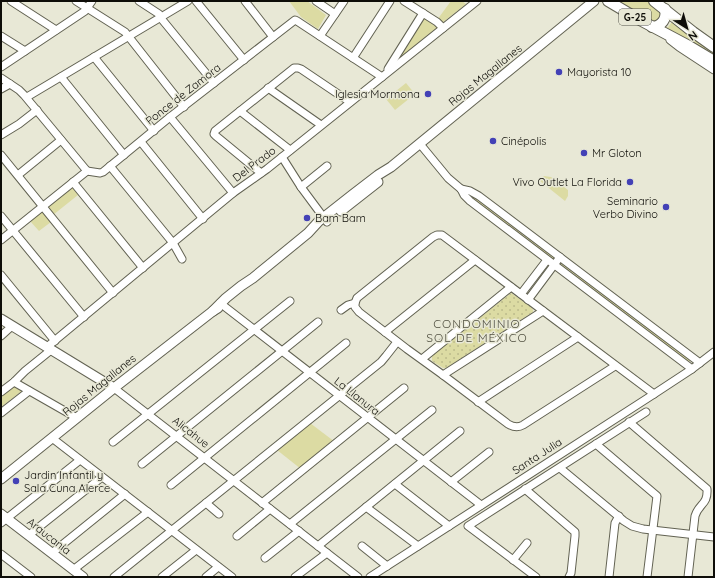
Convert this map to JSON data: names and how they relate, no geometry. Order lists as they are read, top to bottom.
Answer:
{
  "streets": {
    "main road": ["G-25"],
    "street": [
      "Rojas Magallanes",
      "Ponce de Zamora",
      "Del Prado",
      "La Llanura",
      "Alicahue",
      "Santa Julia",
      "Araucanía"
    ]
  },
  "crossings": [
    ["Rojas Magallanes", "La Llanura"],
    ["Rojas Magallanes", "Alicahue"],
    ["Ponce de Zamora", "Del Prado"],
    ["Del Prado", "Alicahue"],
    ["La Llanura", "Santa Julia"]
  ],
  "districts": ["CONDOMINIO SOL DE MÉXICO"],
  "places": [
    "Mayorista 10",
    "Iglesia Mormona",
    "Cinépolis",
    "Mr Gloton",
    "Vivo Outlet La Florida",
    "Seminario Verbo Divino",
    "Bam Bam",
    "Jardin Infantil y Sala Cuna Alerce"
  ],
  "north": "bottom right"
}
